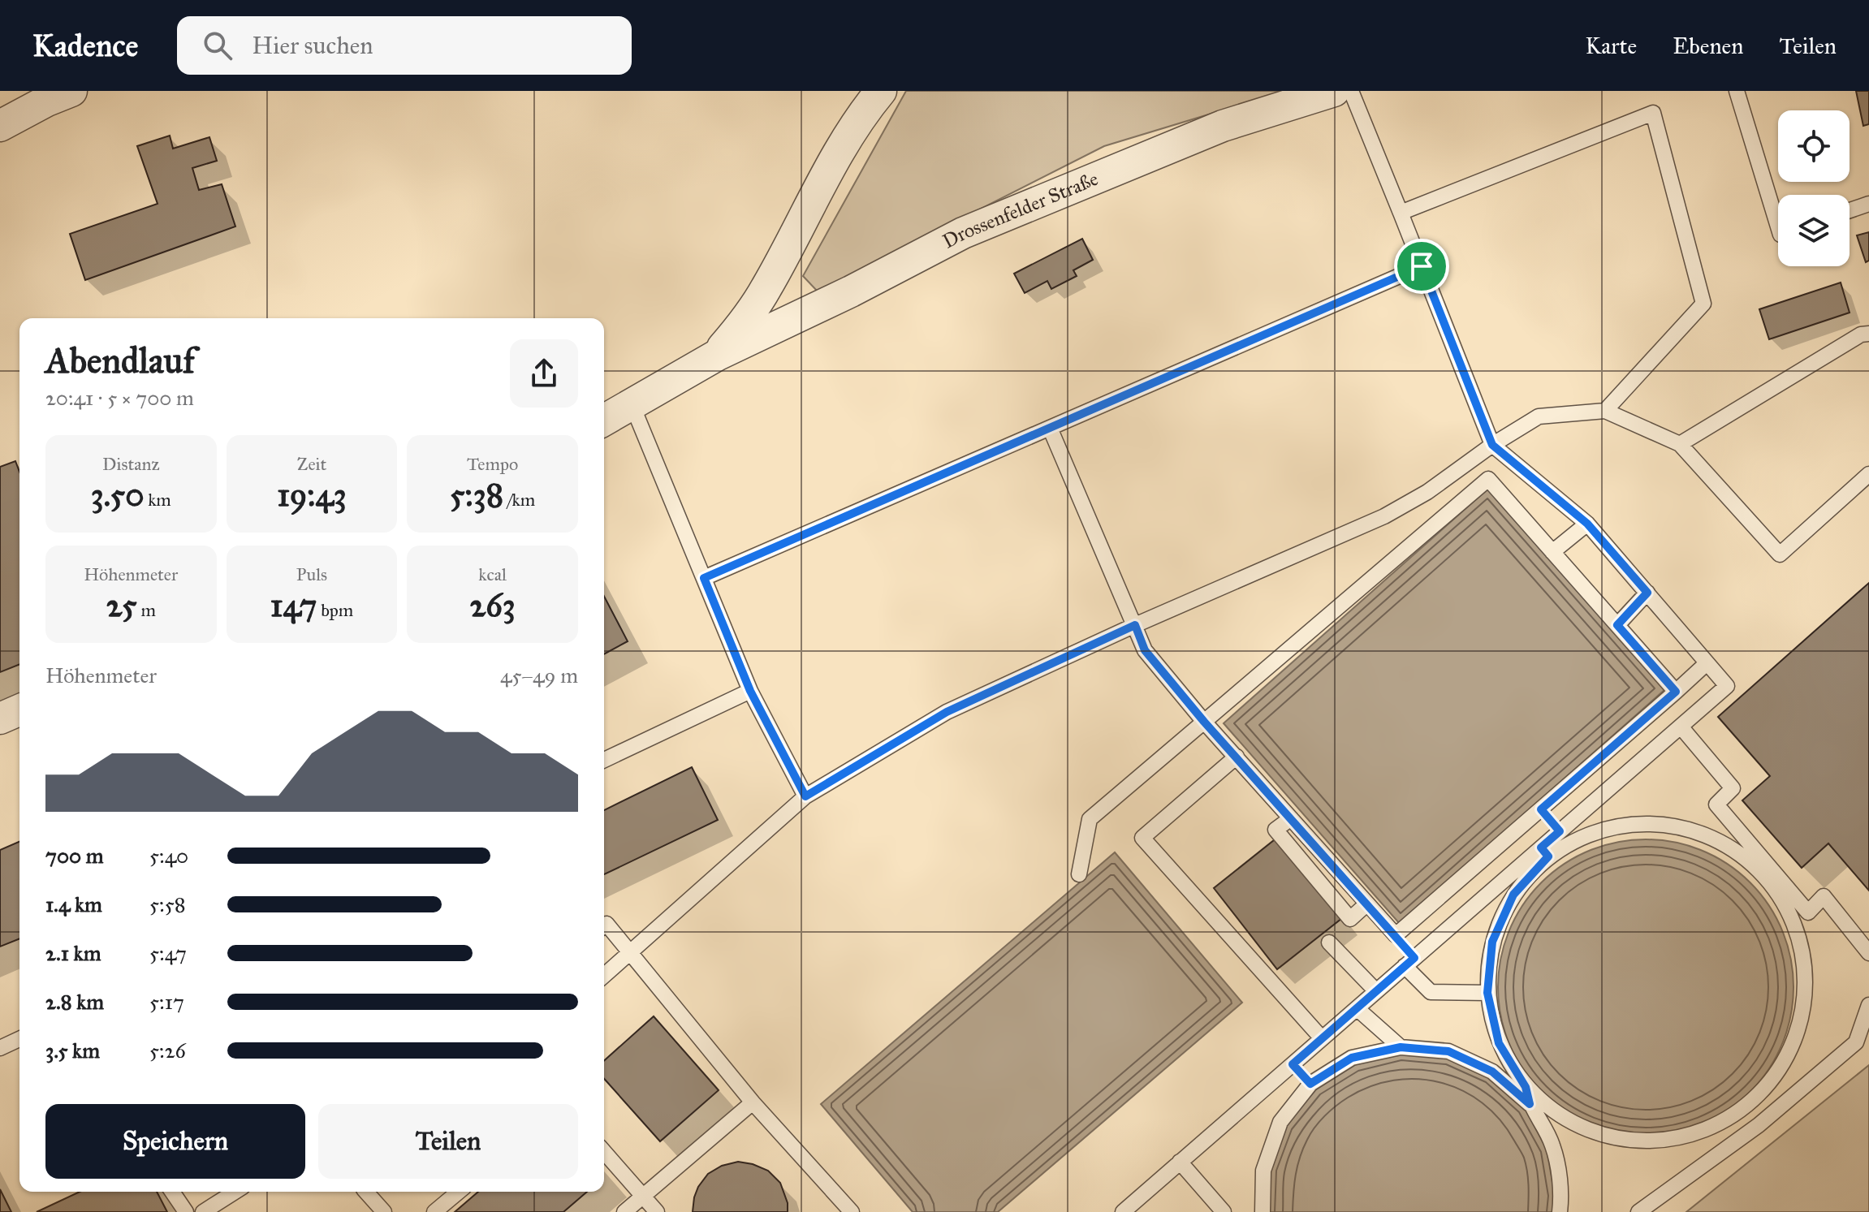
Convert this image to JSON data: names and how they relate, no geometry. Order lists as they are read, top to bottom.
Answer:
{
  "streets": {
    "street": ["Drossenfelder Straße"]
  },
  "page": {
    "header": "Kadence",
    "search": "Hier suchen",
    "nav": ["Karte", "Ebenen", "Teilen"],
    "heading": ["Abendlauf", "20:41 · 5 × 700 m"],
    "stats": [
      ["Distanz", "3.50 km"],
      ["Zeit", "19:43"],
      ["Tempo", "5:38 /km"],
      ["Höhenmeter", "25 m"],
      ["Puls", "147 bpm"],
      ["kcal", "263"]
    ],
    "chart": ["Höhenmeter", "45–49 m"],
    "list": [
      {
        "name": "700 m",
        "note": "5:40"
      },
      {
        "name": "1.4 km",
        "note": "5:58"
      },
      {
        "name": "2.1 km",
        "note": "5:47"
      },
      {
        "name": "2.8 km",
        "note": "5:17"
      },
      {
        "name": "3.5 km",
        "note": "5:26"
      }
    ],
    "buttons": ["Speichern", "Teilen"]
  }
}
